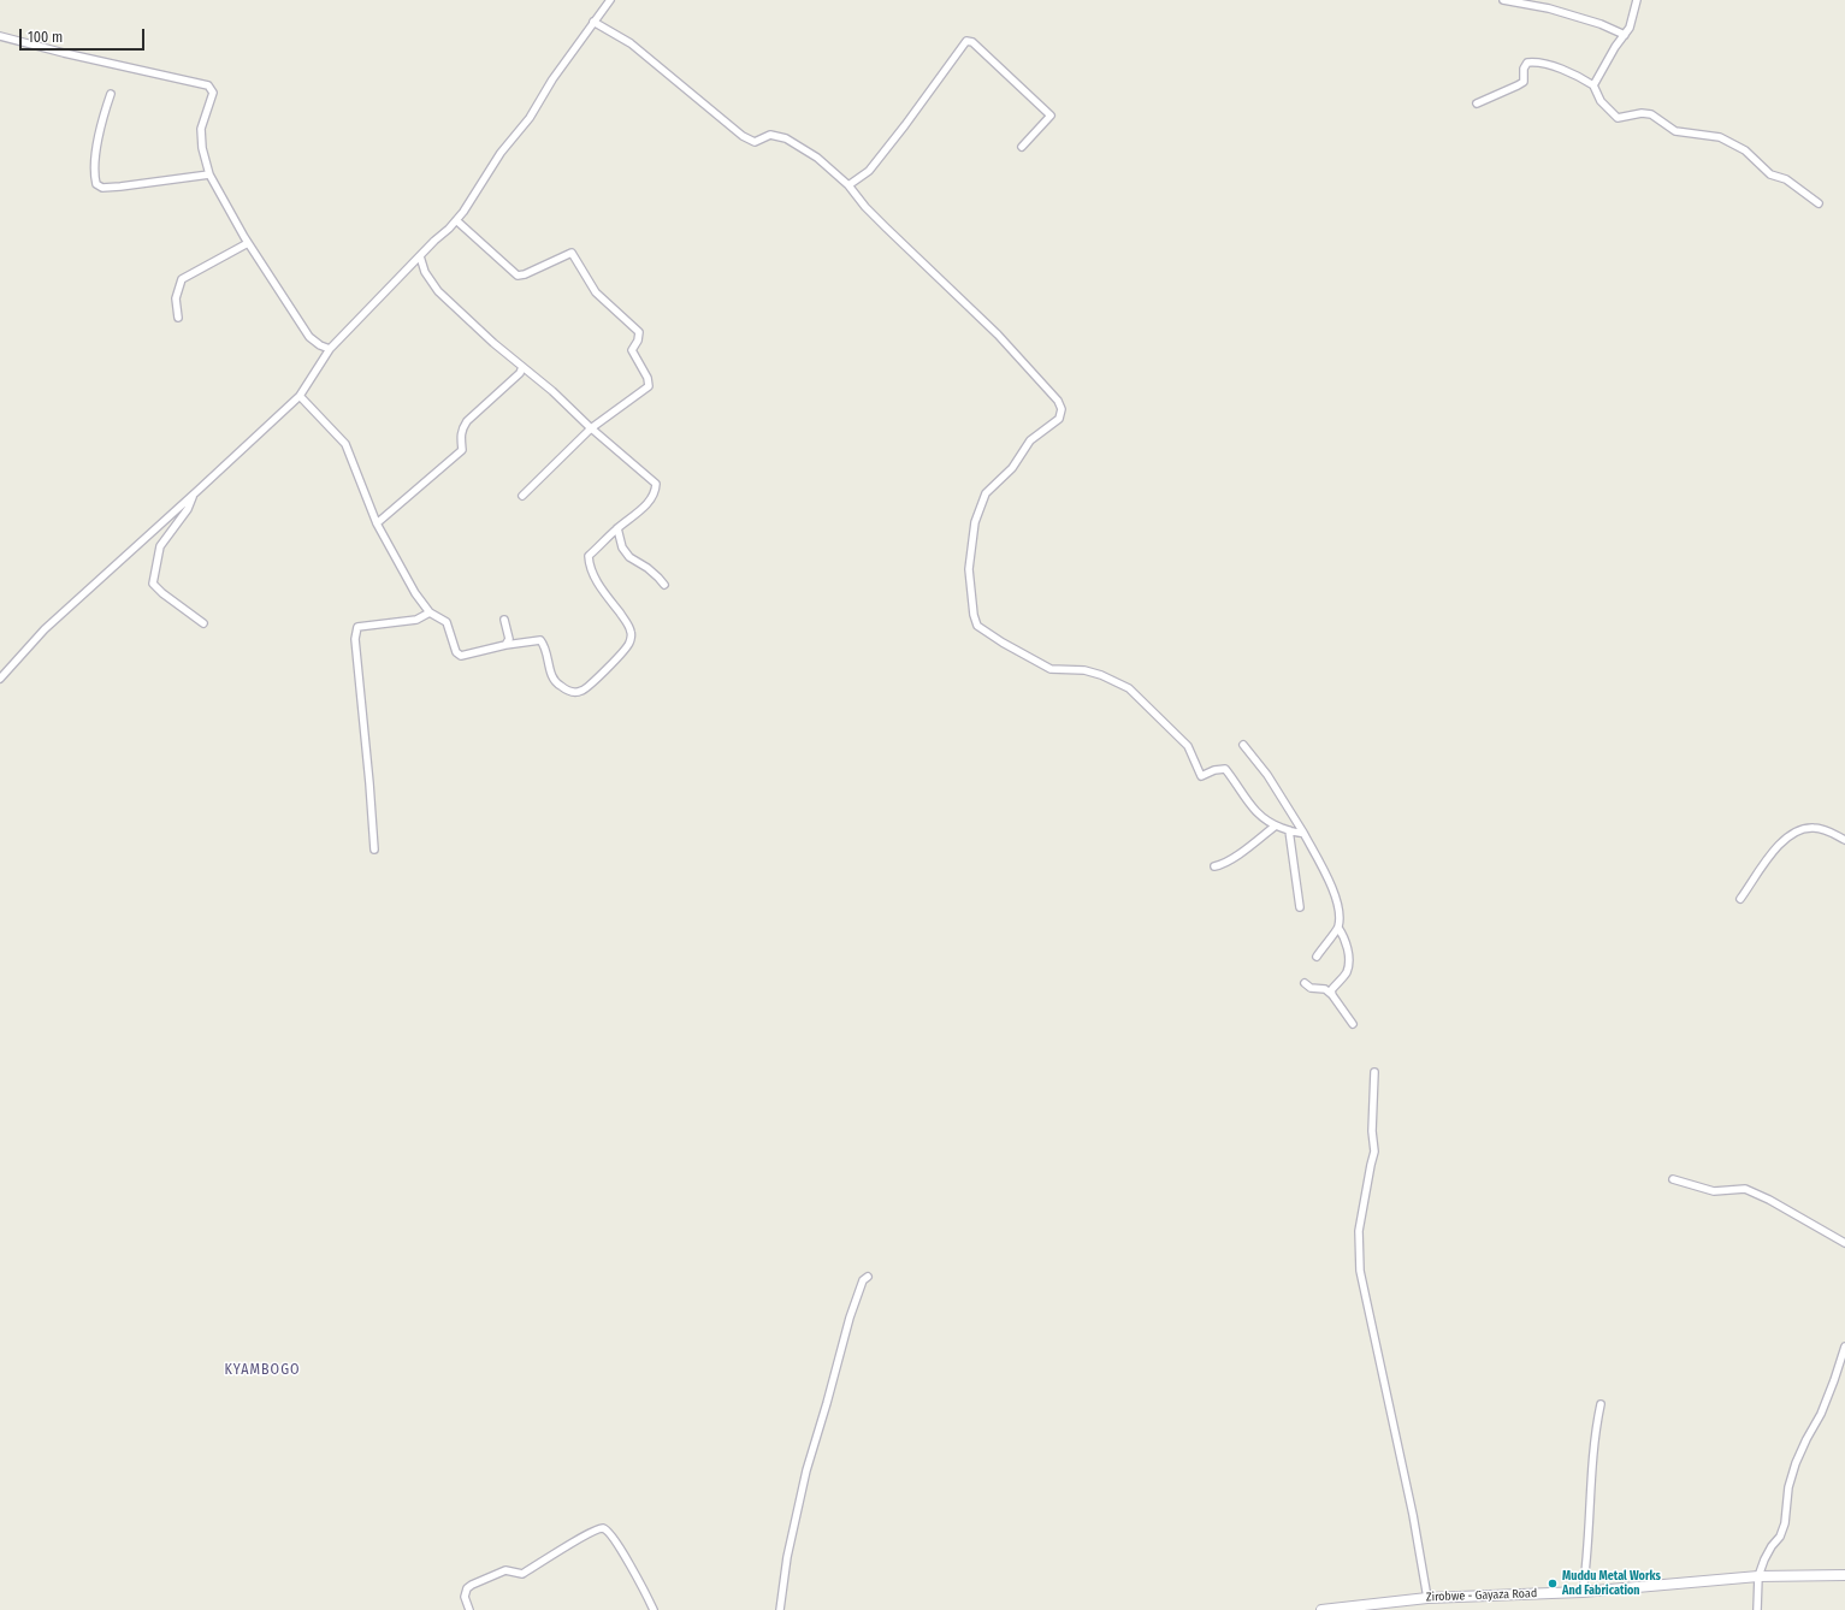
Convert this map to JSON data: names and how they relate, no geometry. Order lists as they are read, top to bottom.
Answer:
{
  "streets": {
    "street": ["Zirobwe - Gayaza Road"]
  },
  "districts": ["KYAMBOGO"],
  "places": ["Muddu Metal Works And Fabrication"],
  "scale_bar": "100 m"
}
